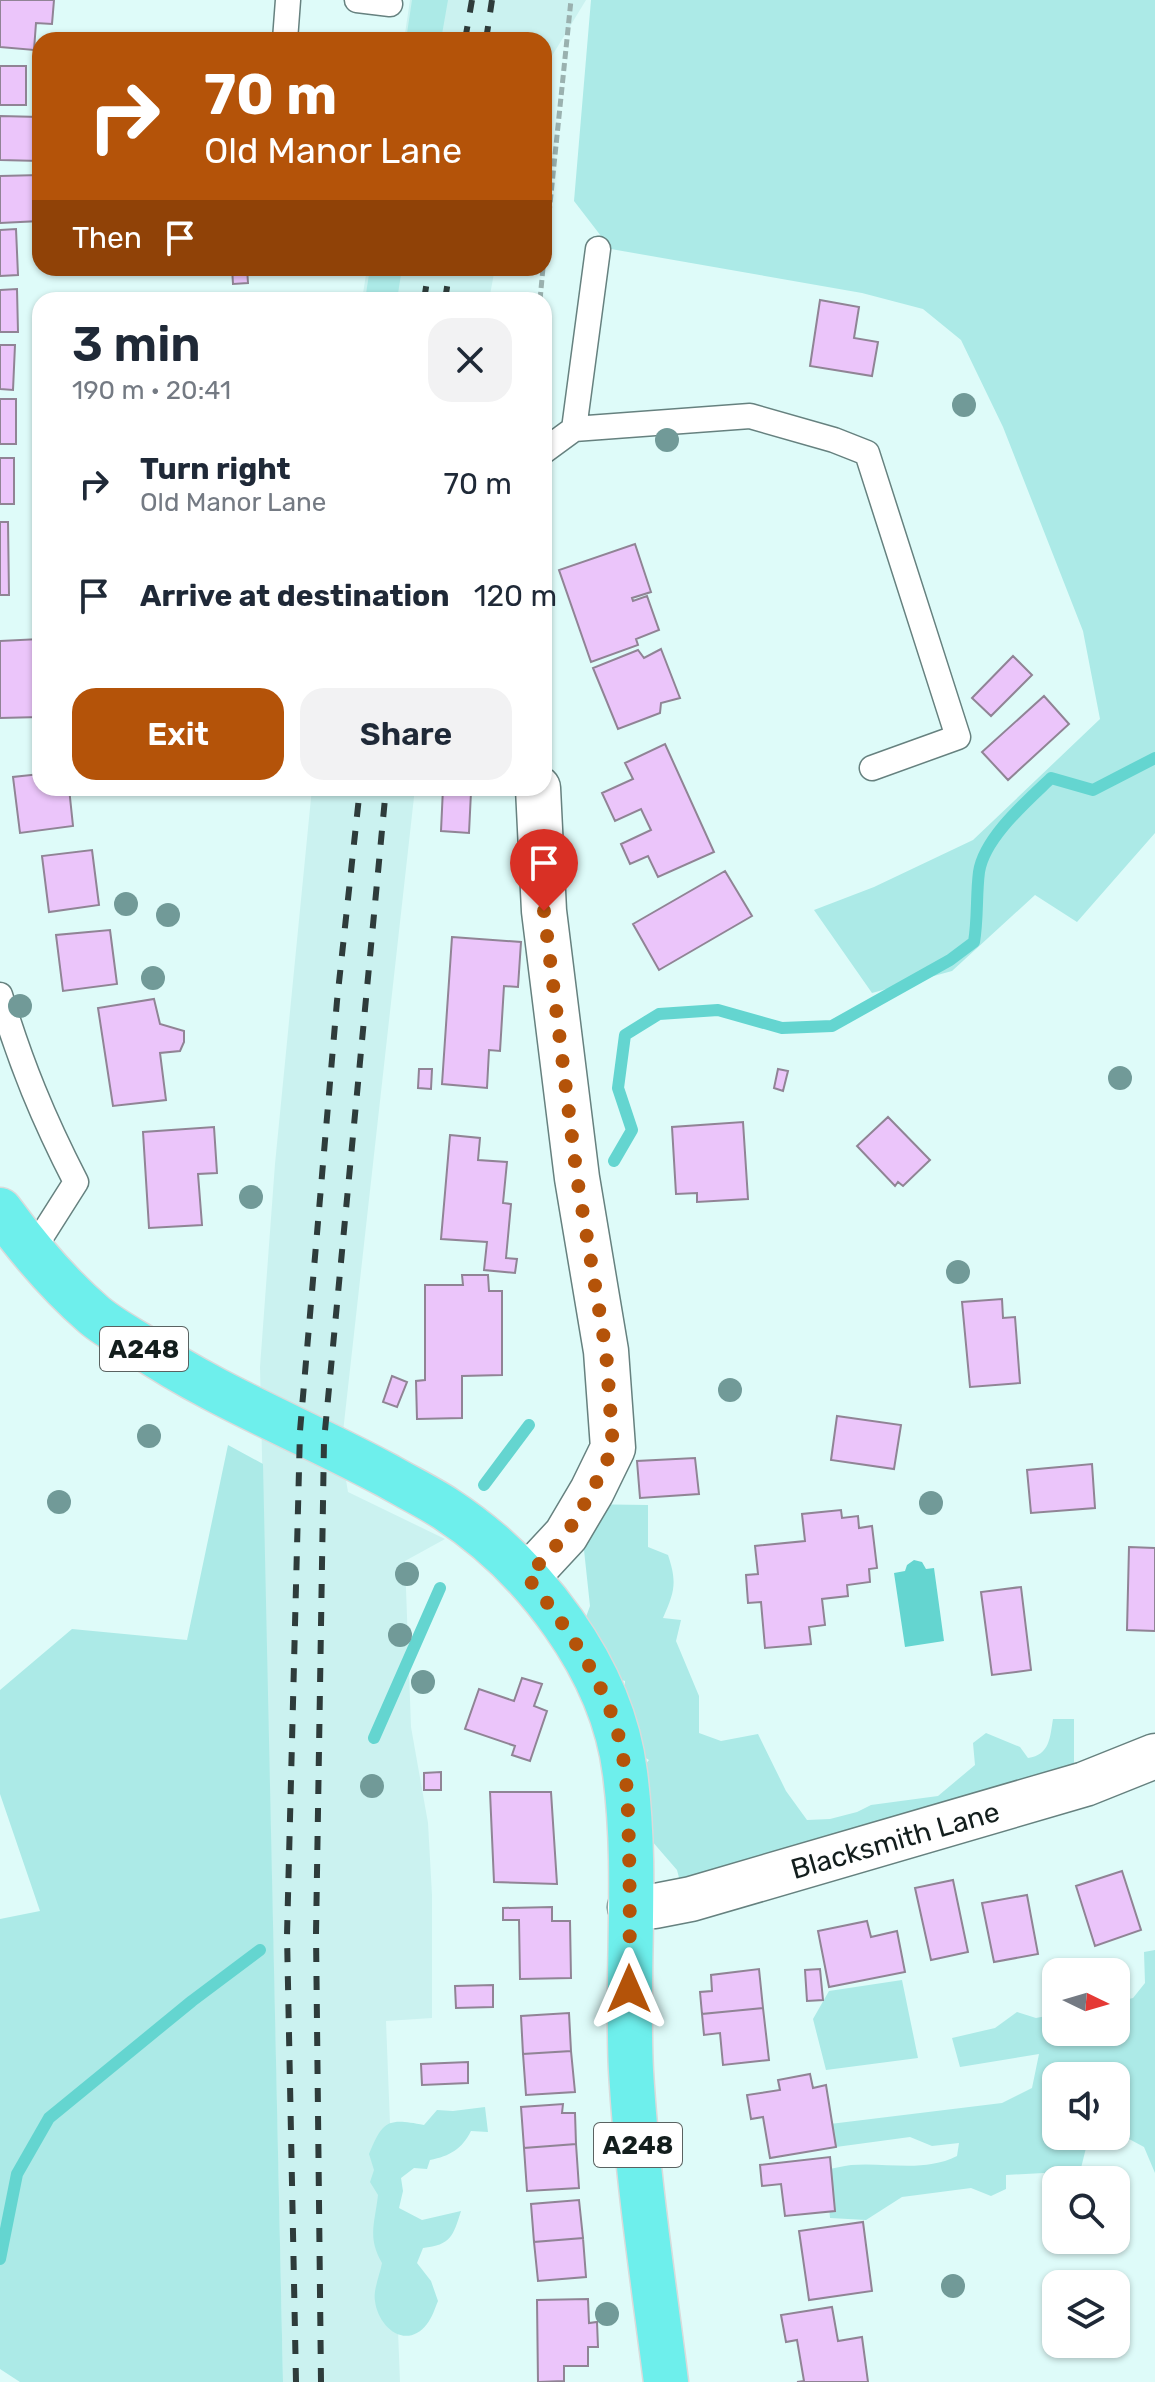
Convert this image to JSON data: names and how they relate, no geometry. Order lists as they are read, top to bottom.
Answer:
{
  "streets": {
    "main road": ["A248"],
    "street": ["Blacksmith Lane"]
  },
  "crossings": [
    ["A248", "Blacksmith Lane"]
  ],
  "north": "right",
  "page": {
    "turn": ["70 m", "Old Manor Lane"],
    "then": "Then",
    "heading": ["3 min", "190 m · 20:41"],
    "list": [
      {
        "name": "Turn right",
        "note": "Old Manor Lane",
        "value": "70 m"
      },
      {
        "name": "Arrive at destination",
        "value": "120 m"
      }
    ],
    "buttons": ["Exit", "Share"]
  }
}
